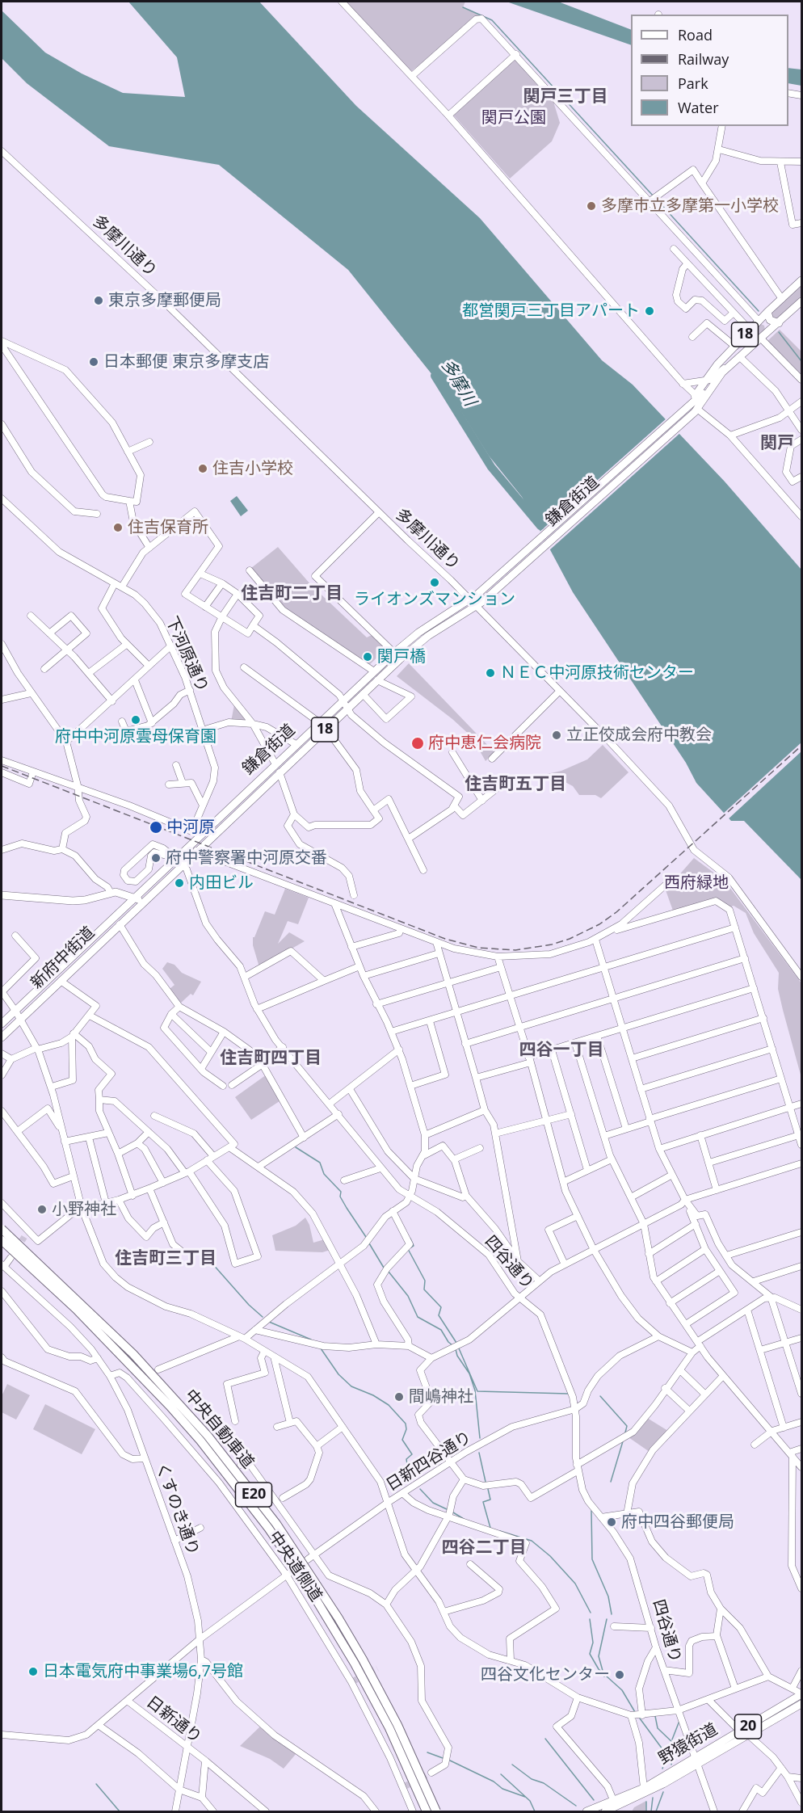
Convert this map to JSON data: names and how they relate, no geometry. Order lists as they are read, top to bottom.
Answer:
{
  "streets": {
    "highway": ["中央自動車道", "E20"],
    "main road": [
      "18",
      "鎌倉街道",
      "新府中街道",
      "20",
      "野猿街道"
    ],
    "street": [
      "多摩川通り",
      "下河原通り",
      "四谷通り",
      "日新四谷通り",
      "くすのき通り",
      "中央道側道",
      "日新通り"
    ]
  },
  "crossings": [
    ["多摩川通り", "鎌倉街道"],
    ["鎌倉街道", "下河原通り"],
    ["鎌倉街道", "新府中街道"],
    ["鎌倉街道", "四谷通り"],
    ["四谷通り", "日新四谷通り"],
    ["四谷通り", "野猿街道"],
    ["くすのき通り", "中央道側道"],
    ["くすのき通り", "日新通り"]
  ],
  "districts": [
    "関戸三丁目",
    "関戸",
    "住吉町二丁目",
    "住吉町五丁目",
    "四谷一丁目",
    "住吉町四丁目",
    "住吉町三丁目",
    "四谷二丁目"
  ],
  "water": ["多摩川"],
  "parks": ["関戸公園", "西府緑地"],
  "places": [
    "多摩市立多摩第一小学校",
    "東京多摩郵便局",
    "都営関戸三丁目アパート",
    "日本郵便 東京多摩支店",
    "住吉小学校",
    "住吉保育所",
    "ライオンズマンション",
    "関戸橋",
    "ＮＥＣ中河原技術センター",
    "府中中河原雲母保育園",
    "立正佼成会府中教会",
    "府中恵仁会病院",
    "中河原",
    "府中警察署中河原交番",
    "内田ビル",
    "小野神社",
    "間嶋神社",
    "府中四谷郵便局",
    "日本電気府中事業場6,7号館",
    "四谷文化センター"
  ],
  "legend": [
    "Road",
    "Railway",
    "Park",
    "Water"
  ]
}
